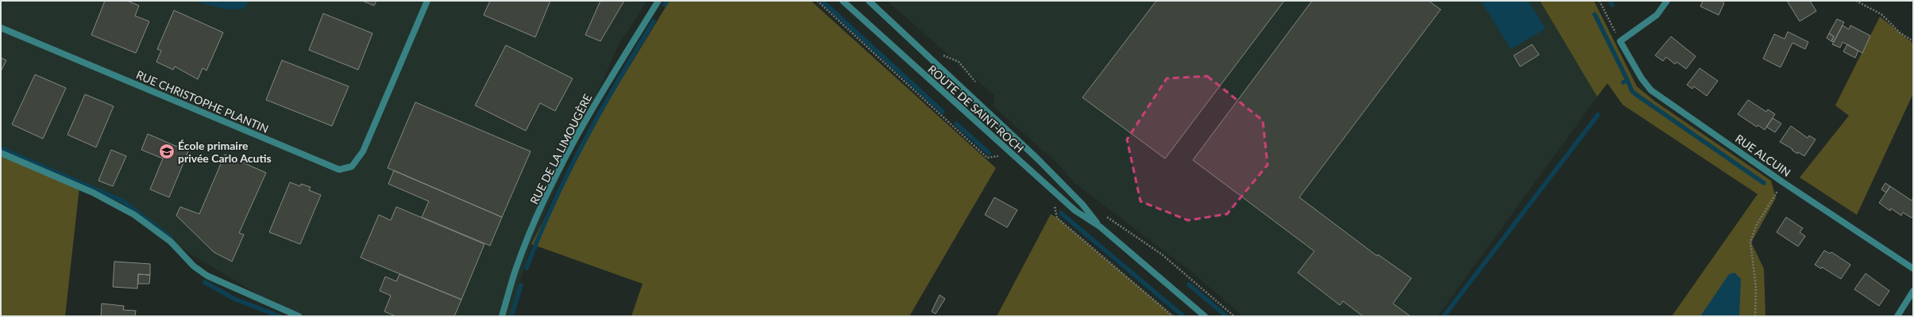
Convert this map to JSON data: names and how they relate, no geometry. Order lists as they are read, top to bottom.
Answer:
{
  "streets": {
    "street": [
      "RUE CHRISTOPHE PLANTIN",
      "ROUTE DE SAINT-ROCH",
      "RUE DE LA LIMOUGÈRE",
      "RUE ALCUIN"
    ]
  },
  "places": {
    "school or university": ["École primaire privée Carlo Acutis"]
  }
}
